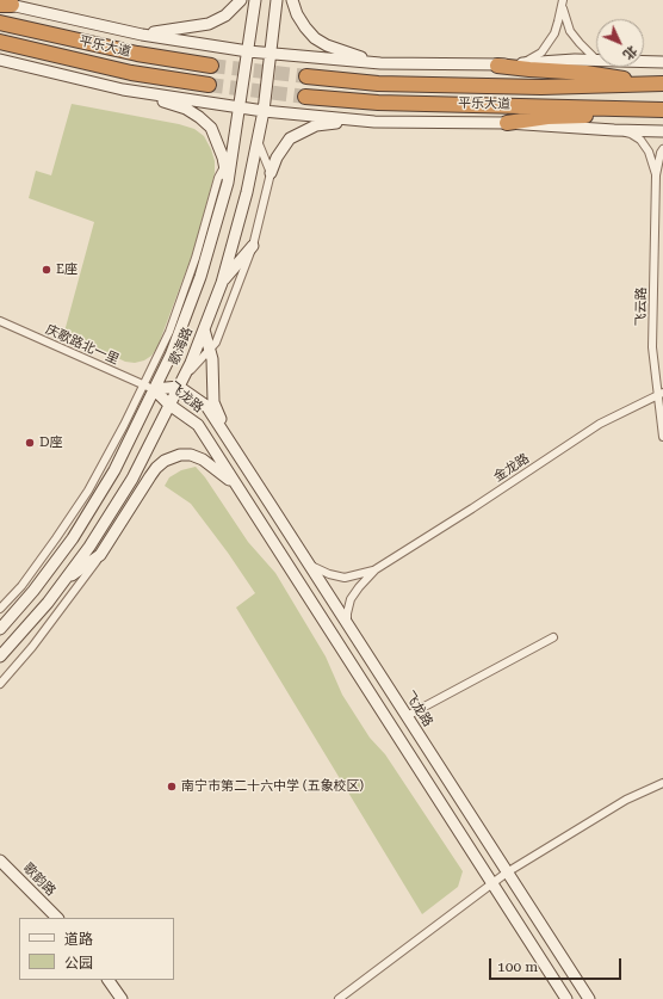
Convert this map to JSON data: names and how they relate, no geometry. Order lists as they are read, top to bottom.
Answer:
{
  "streets": {
    "highway": ["平乐大道"],
    "main road": ["歌海路", "飞龙路", "歌韵路"],
    "street": ["飞云路", "庆歌路北一里", "金龙路"]
  },
  "crossings": [
    ["飞云路", "金龙路"],
    ["庆歌路北一里", "歌海路"],
    ["庆歌路北一里", "飞龙路"],
    ["歌海路", "飞龙路"],
    ["飞龙路", "金龙路"]
  ],
  "places": ["E座", "D座", "南宁市第二十六中学 (五象校区)"],
  "legend": ["道路", "公园"],
  "scale_bar": "100 m",
  "north": "bottom right"
}
